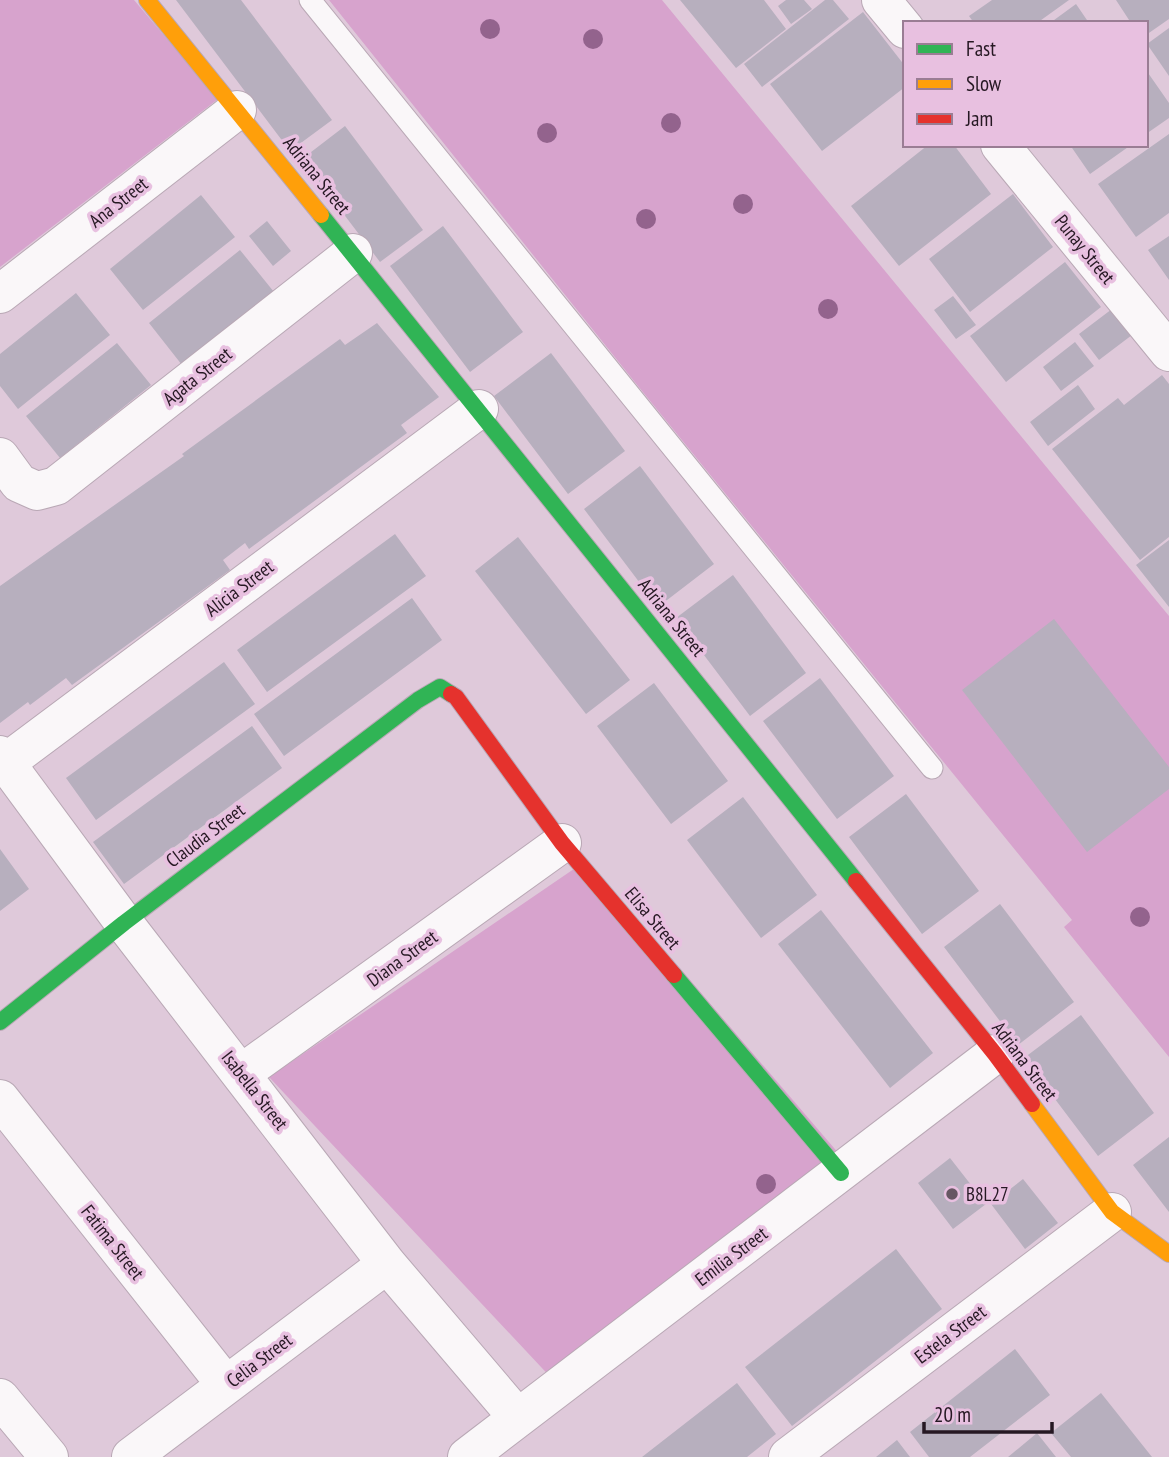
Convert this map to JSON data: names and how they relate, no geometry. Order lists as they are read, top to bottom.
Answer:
{
  "streets": {
    "street": [
      "Adriana Street",
      "Ana Street",
      "Punay Street",
      "Agata Street",
      "Alicia Street",
      "Claudia Street",
      "Elisa Street",
      "Diana Street",
      "Isabella Street",
      "Fatima Street",
      "Emilia Street",
      "Estela Street",
      "Celia Street"
    ]
  },
  "crossings": [
    ["Adriana Street", "Ana Street"],
    ["Adriana Street", "Agata Street"],
    ["Adriana Street", "Alicia Street"],
    ["Adriana Street", "Emilia Street"],
    ["Adriana Street", "Estela Street"],
    ["Alicia Street", "Isabella Street"],
    ["Claudia Street", "Elisa Street"],
    ["Claudia Street", "Isabella Street"],
    ["Elisa Street", "Diana Street"],
    ["Elisa Street", "Emilia Street"],
    ["Diana Street", "Isabella Street"],
    ["Isabella Street", "Emilia Street"],
    ["Isabella Street", "Celia Street"],
    ["Fatima Street", "Celia Street"]
  ],
  "places": ["B8L27"],
  "legend": ["Fast", "Slow", "Jam"],
  "scale_bar": "20 m"
}
